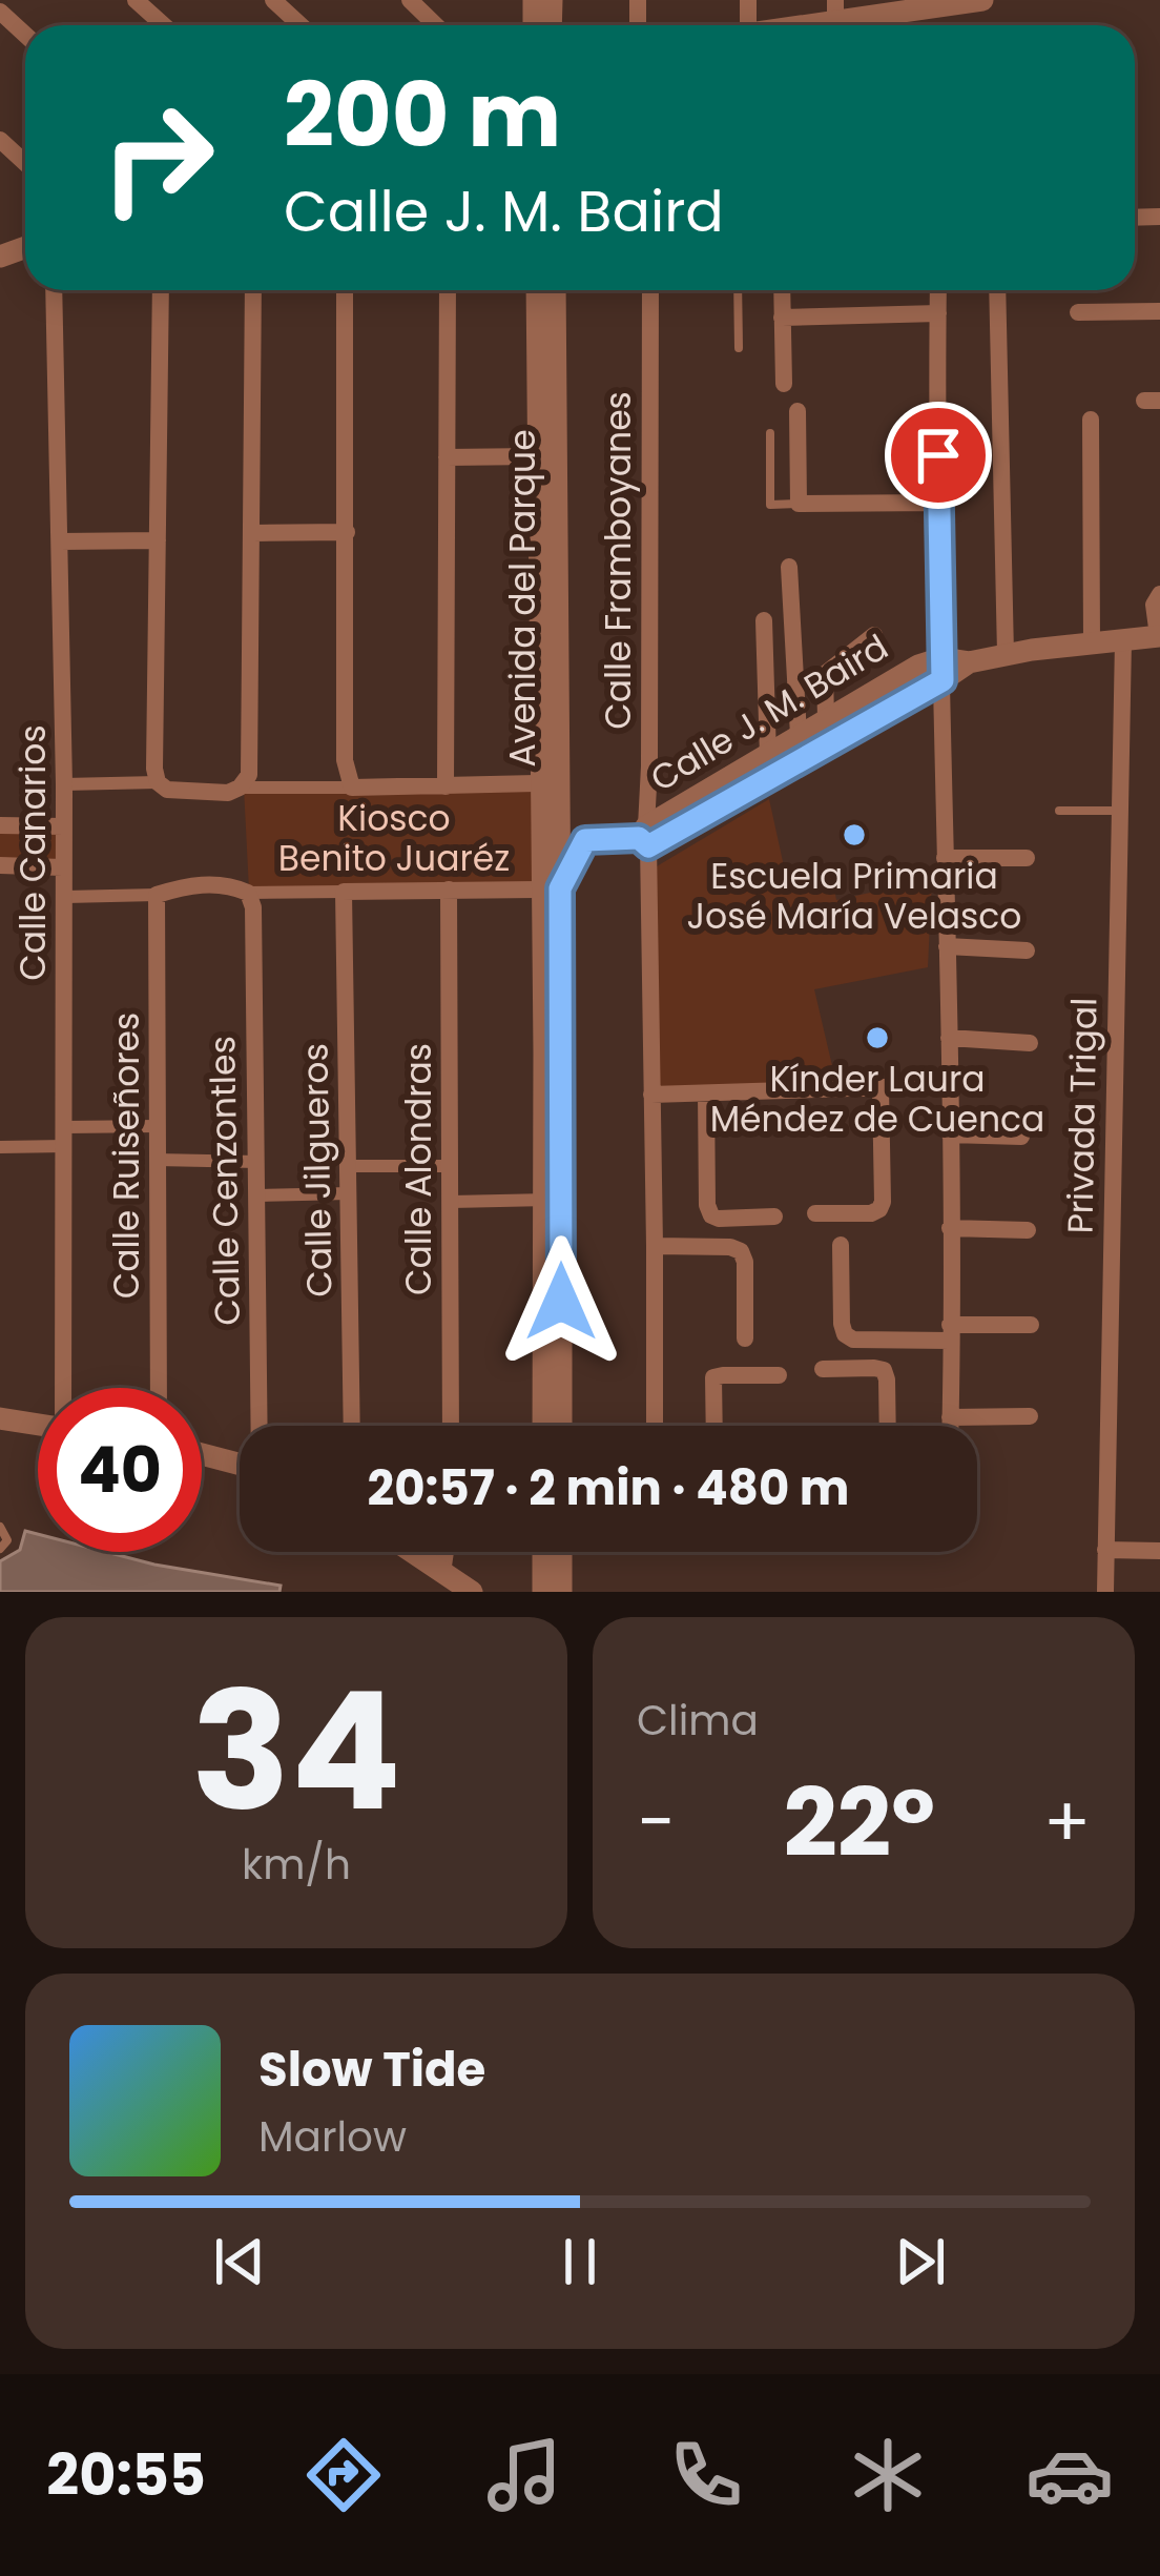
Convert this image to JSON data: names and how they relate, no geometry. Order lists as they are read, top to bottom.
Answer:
{
  "streets": {
    "street": [
      "Calle Framboyanes",
      "Avenida del Parque",
      "Calle J. M. Baird",
      "Calle Canarios",
      "Privada Trigal",
      "Calle Ruiseñores",
      "Calle Alondras",
      "Calle Jilgueros",
      "Calle Cenzontles"
    ]
  },
  "crossings": [
    ["Calle Framboyanes", "Calle J. M. Baird"]
  ],
  "parks": ["Kiosco Benito Juaréz"],
  "places": ["Escuela Primaria José María Velasco", "Kínder Laura Méndez de Cuenca"],
  "page": {
    "turn": ["200 m", "Calle J. M. Baird"],
    "limit": "40",
    "trip": "20:57 · 2 min · 480 m",
    "tile": [
      ["34", "km/h"],
      "Clima"
    ],
    "heat": ["−", "22°", "+"],
    "song": ["Slow Tide", "Marlow"],
    "tabs": "20:55"
  }
}
